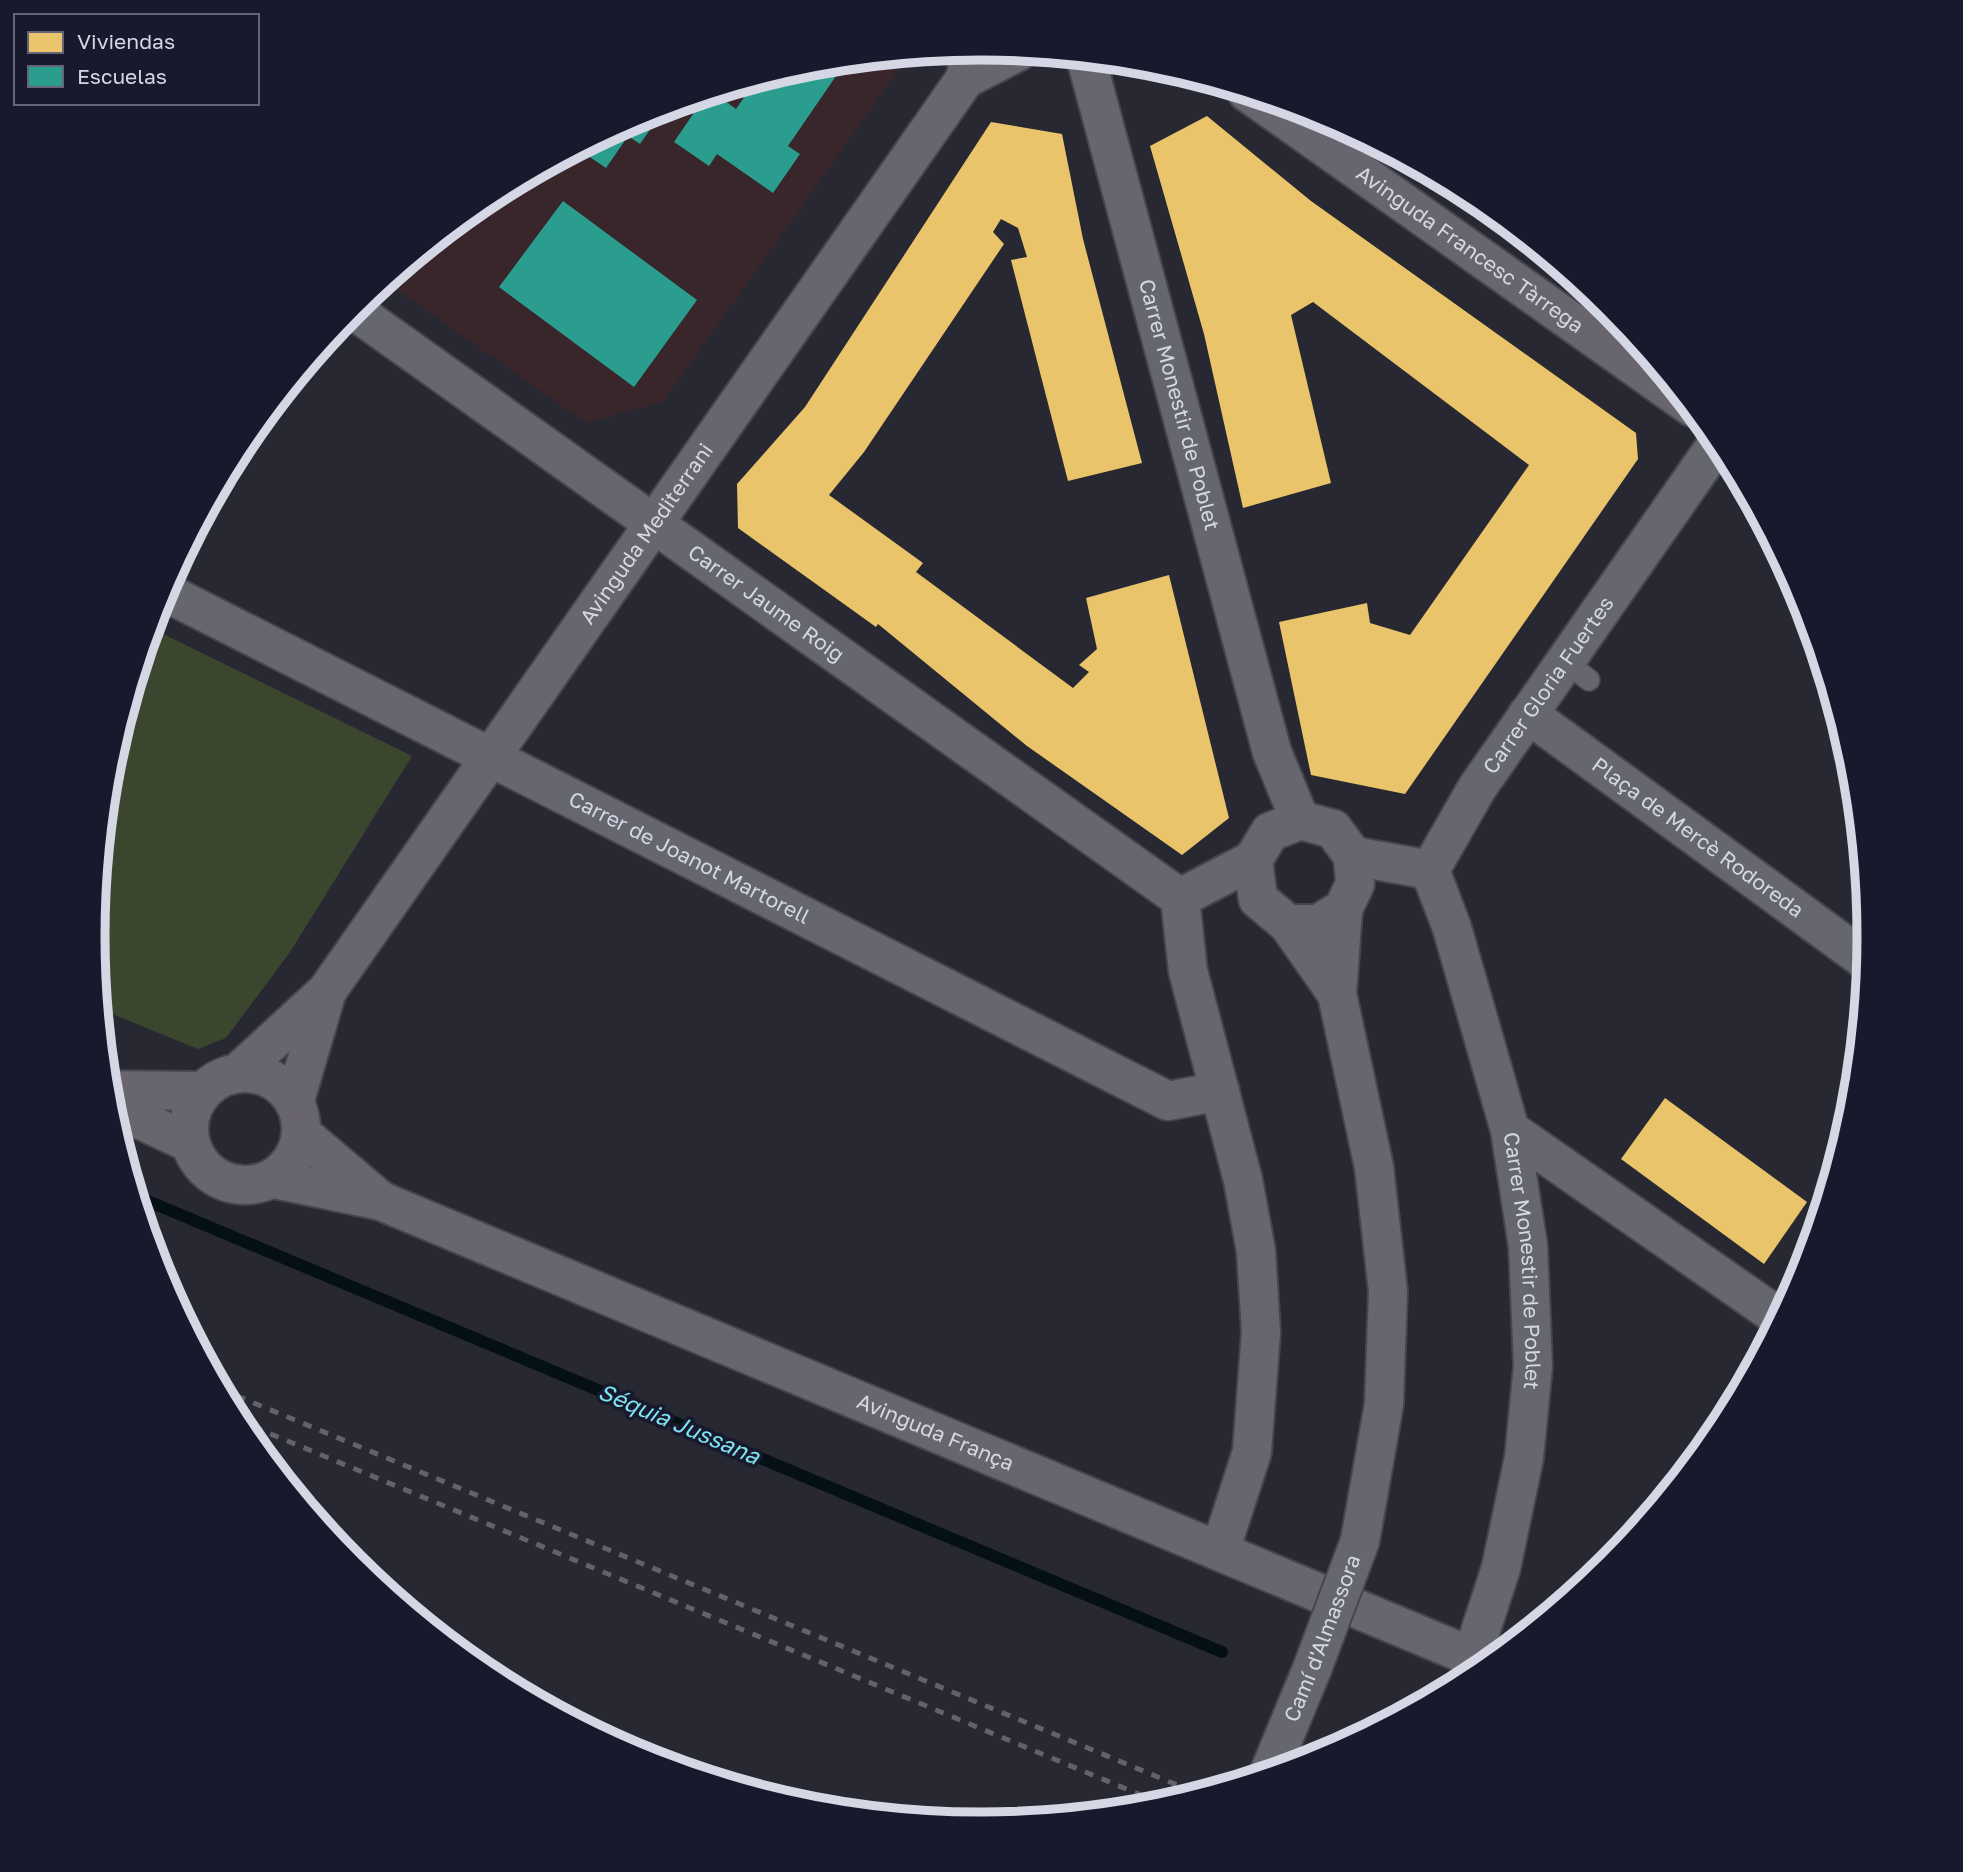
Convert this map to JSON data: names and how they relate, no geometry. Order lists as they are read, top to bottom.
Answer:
{
  "streets": {
    "main road": ["Avinguda Francesc Tàrrega", "Avinguda Mediterrani", "Avinguda França"],
    "street": [
      "Carrer Monestir de Poblet",
      "Carrer Jaume Roig",
      "Carrer Gloria Fuertes",
      "Plaça de Mercè Rodoreda",
      "Carrer de Joanot Martorell",
      "Camí d'Almassora"
    ]
  },
  "crossings": [
    ["Carrer Monestir de Poblet", "Carrer Gloria Fuertes"],
    ["Avinguda Mediterrani", "Carrer Jaume Roig"],
    ["Avinguda Mediterrani", "Carrer de Joanot Martorell"],
    ["Avinguda Mediterrani", "Avinguda França"],
    ["Carrer Gloria Fuertes", "Plaça de Mercè Rodoreda"]
  ],
  "water": ["Séquia Jussana"],
  "legend": ["Viviendas", "Escuelas"]
}
